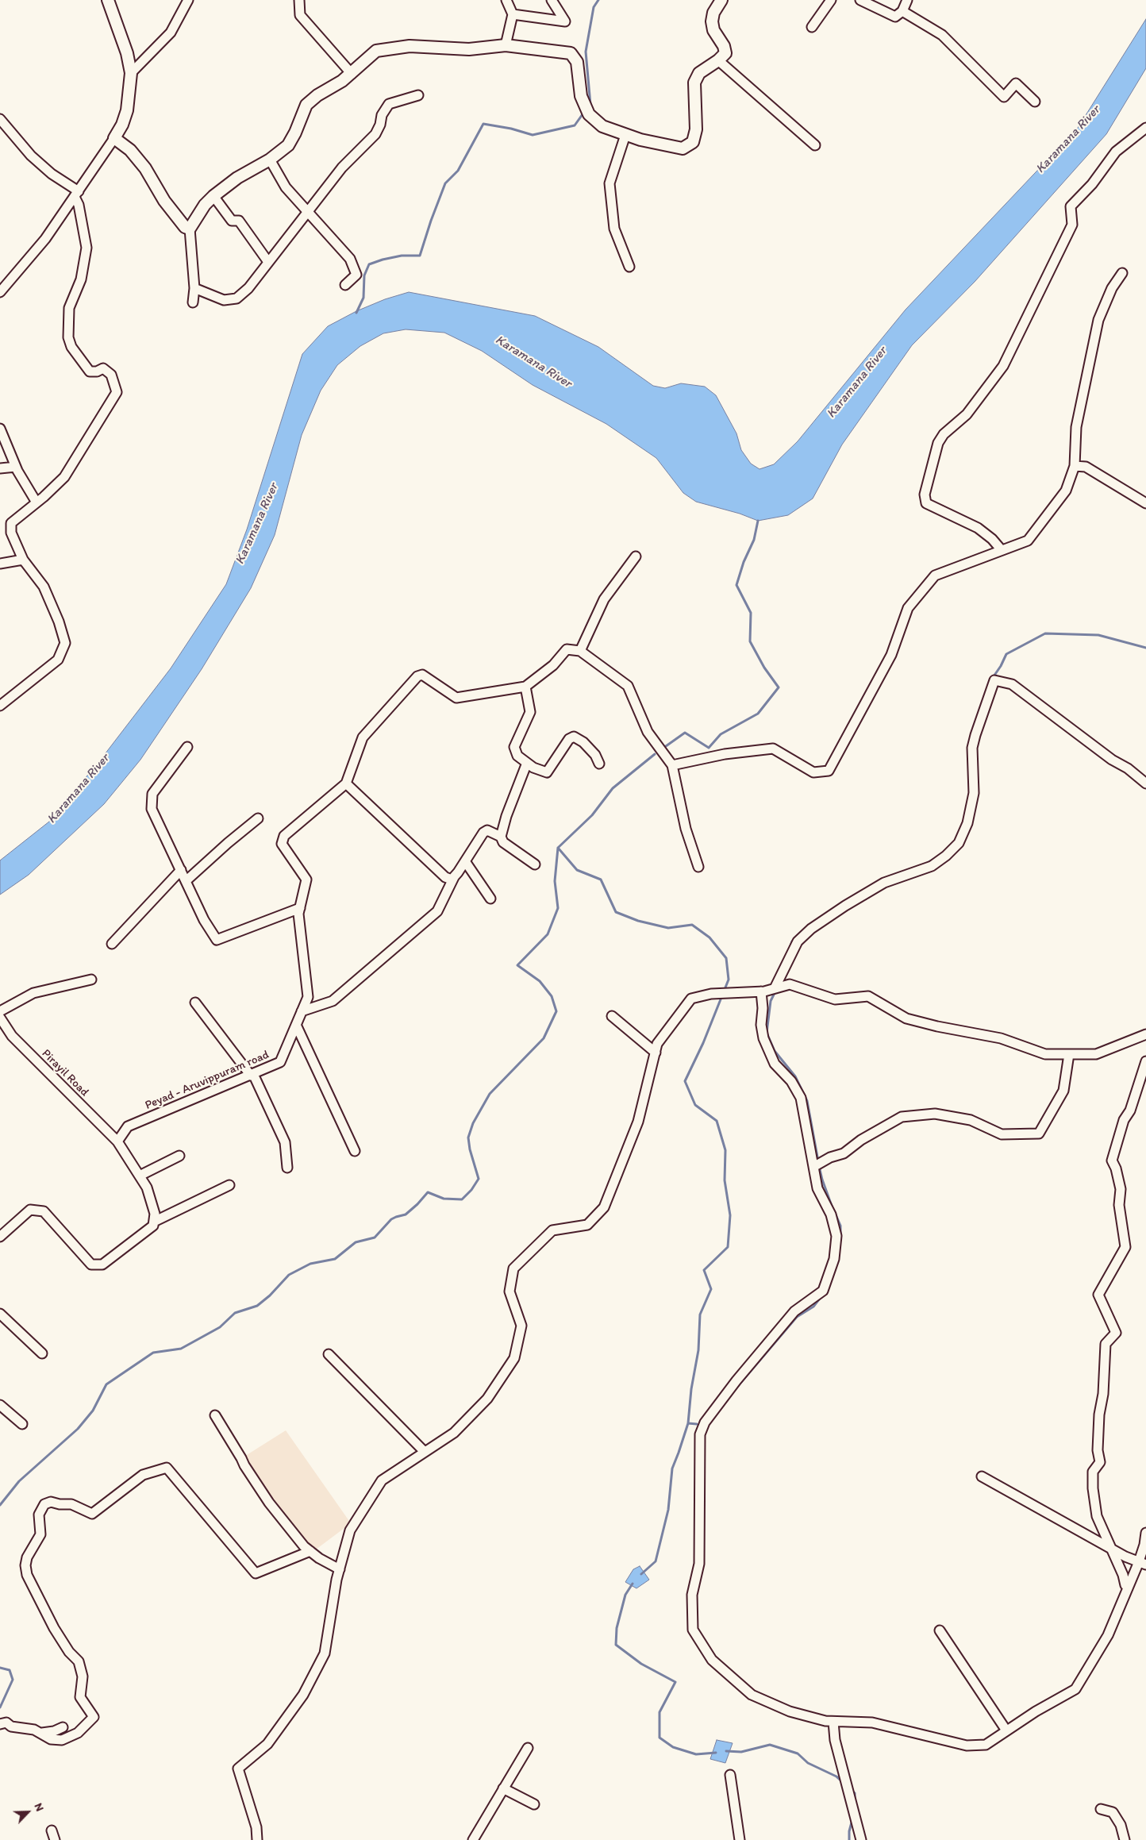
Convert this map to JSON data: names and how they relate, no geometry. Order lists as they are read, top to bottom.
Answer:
{
  "streets": {
    "street": ["Pirayil Road", "Peyad - Aruvippuram road"]
  },
  "crossings": [
    ["Pirayil Road", "Peyad - Aruvippuram road"]
  ],
  "water": ["Karamana River"],
  "north": "top right"
}
